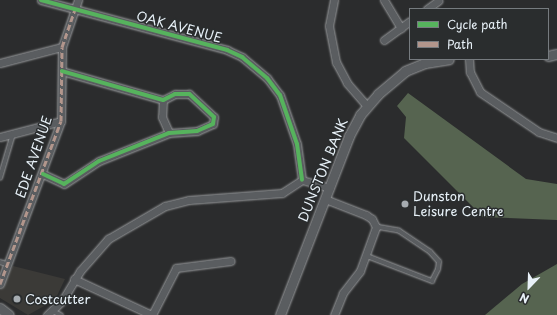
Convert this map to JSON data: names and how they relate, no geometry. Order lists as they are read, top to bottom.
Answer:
{
  "streets": {
    "street": ["OAK AVENUE", "EDE AVENUE", "DUNSTON BANK"]
  },
  "crossings": [
    ["OAK AVENUE", "EDE AVENUE"]
  ],
  "places": ["Dunston Leisure Centre", "Costcutter"],
  "legend": ["Cycle path", "Path"],
  "north": "bottom left"
}
